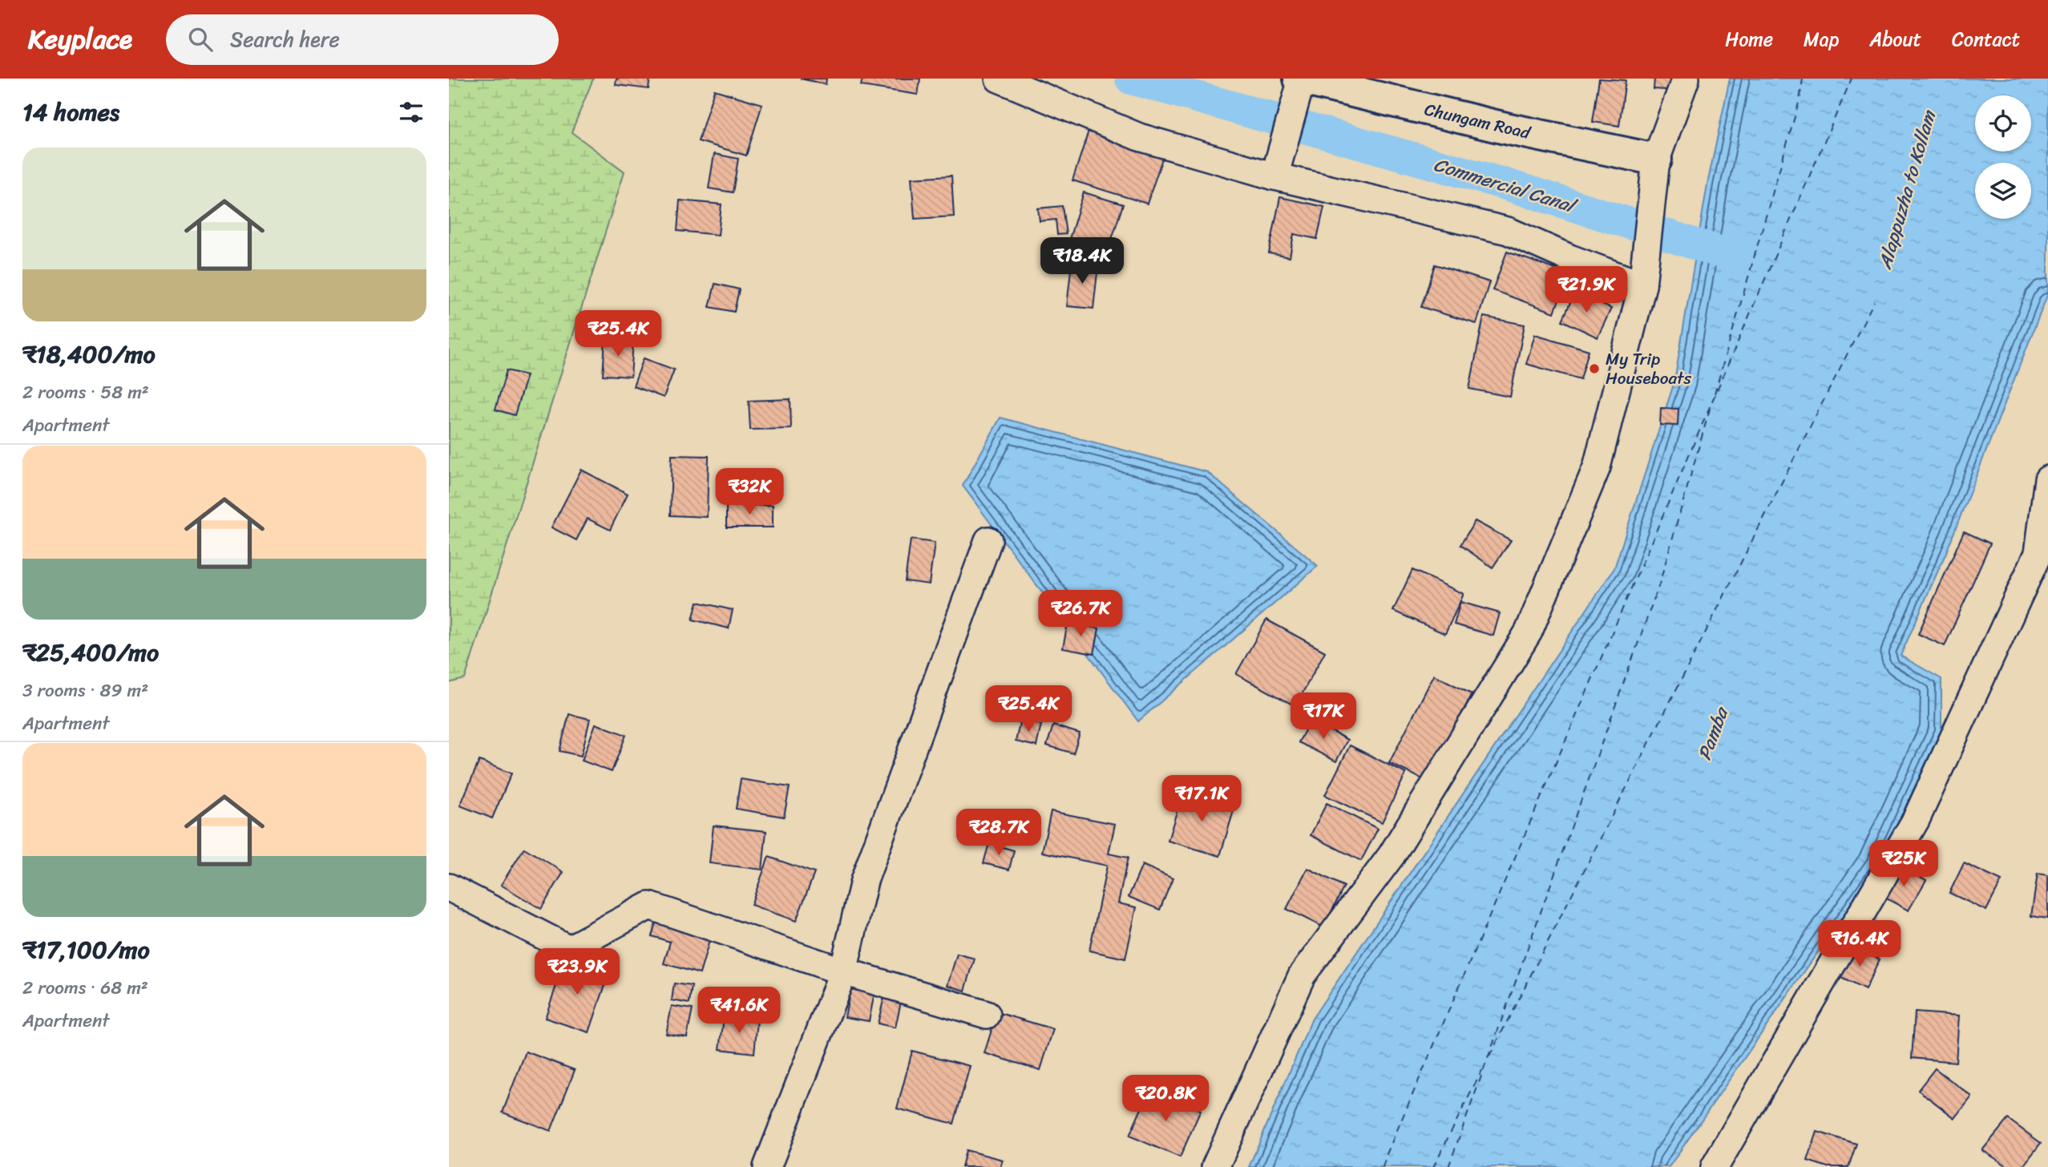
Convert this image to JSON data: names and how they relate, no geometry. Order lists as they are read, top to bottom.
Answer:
{
  "streets": {
    "main road": ["Chungam Road"]
  },
  "water": ["Commercial Canal", "Alappuzha to Kollam", "Pamba"],
  "places": ["My Trip Houseboats"],
  "page": {
    "header": "Keyplace",
    "search": "Search here",
    "nav": [
      "Home",
      "Map",
      "About",
      "Contact"
    ],
    "heading": "14 homes",
    "list": [
      {
        "name": "₹18,400/mo",
        "note": "2 rooms · 58 m² · Apartment"
      },
      {
        "name": "₹25,400/mo",
        "note": "3 rooms · 89 m² · Apartment"
      },
      {
        "name": "₹17,100/mo",
        "note": "2 rooms · 68 m² · Apartment"
      }
    ],
    "price": [
      "₹18.4K",
      "₹21.9K",
      "₹25.4K",
      "₹32K",
      "₹26.7K",
      "₹25.4K",
      "₹17K",
      "₹17.1K",
      "₹28.7K",
      "₹25K",
      "₹16.4K",
      "₹23.9K",
      "₹41.6K",
      "₹20.8K"
    ]
  }
}
